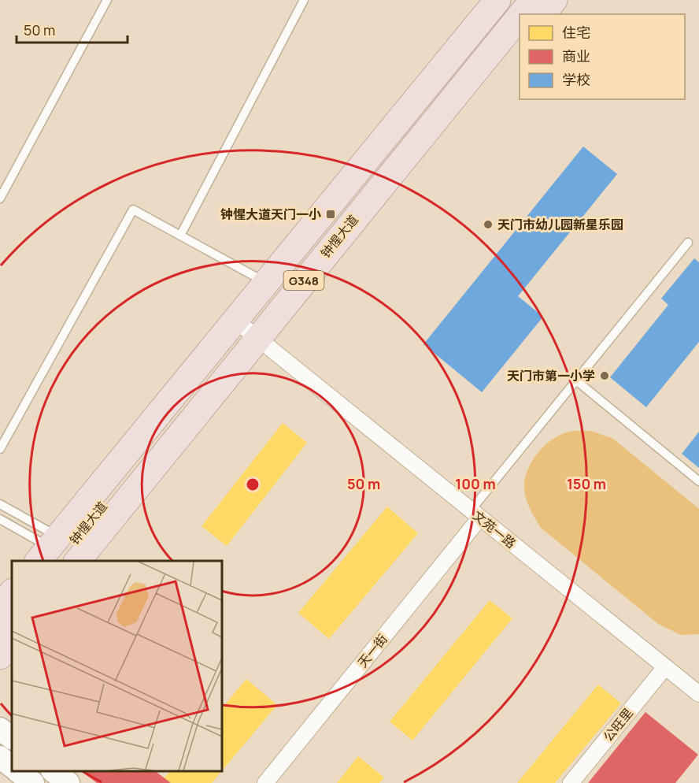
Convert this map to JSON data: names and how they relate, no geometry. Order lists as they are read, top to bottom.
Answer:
{
  "streets": {
    "highway": ["钟惺大道", "G348"],
    "street": ["文苑一路", "天一街", "公旺里"]
  },
  "crossings": [
    ["钟惺大道", "文苑一路"],
    ["文苑一路", "天一街"],
    ["文苑一路", "公旺里"]
  ],
  "places": {
    "transit": ["钟惺大道天门一小"],
    "other": ["天门市幼儿园新星乐园", "天门市第一小学"]
  },
  "legend": ["住宅", "商业", "学校"],
  "scale_bar": "50 m",
  "rings": ["50 m", "100 m", "150 m"]
}
